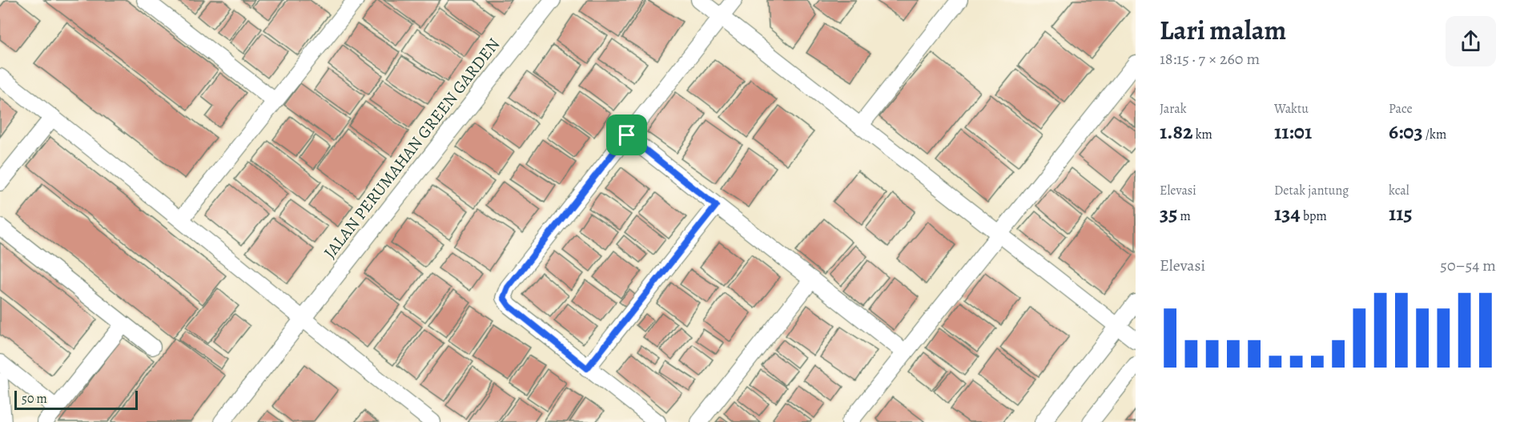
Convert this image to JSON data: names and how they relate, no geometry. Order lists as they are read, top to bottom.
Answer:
{
  "streets": {
    "street": ["JALAN PERUMAHAN GREEN GARDEN"]
  },
  "scale_bar": "50 m",
  "page": {
    "heading": ["Lari malam", "18:15 · 7 × 260 m"],
    "stats": [
      ["Jarak", "1.82 km"],
      ["Waktu", "11:01"],
      ["Pace", "6:03 /km"],
      ["Elevasi", "35 m"],
      ["Detak jantung", "134 bpm"],
      ["kcal", "115"]
    ],
    "chart": ["Elevasi", "50–54 m"],
    "scale": "50 m"
  }
}
